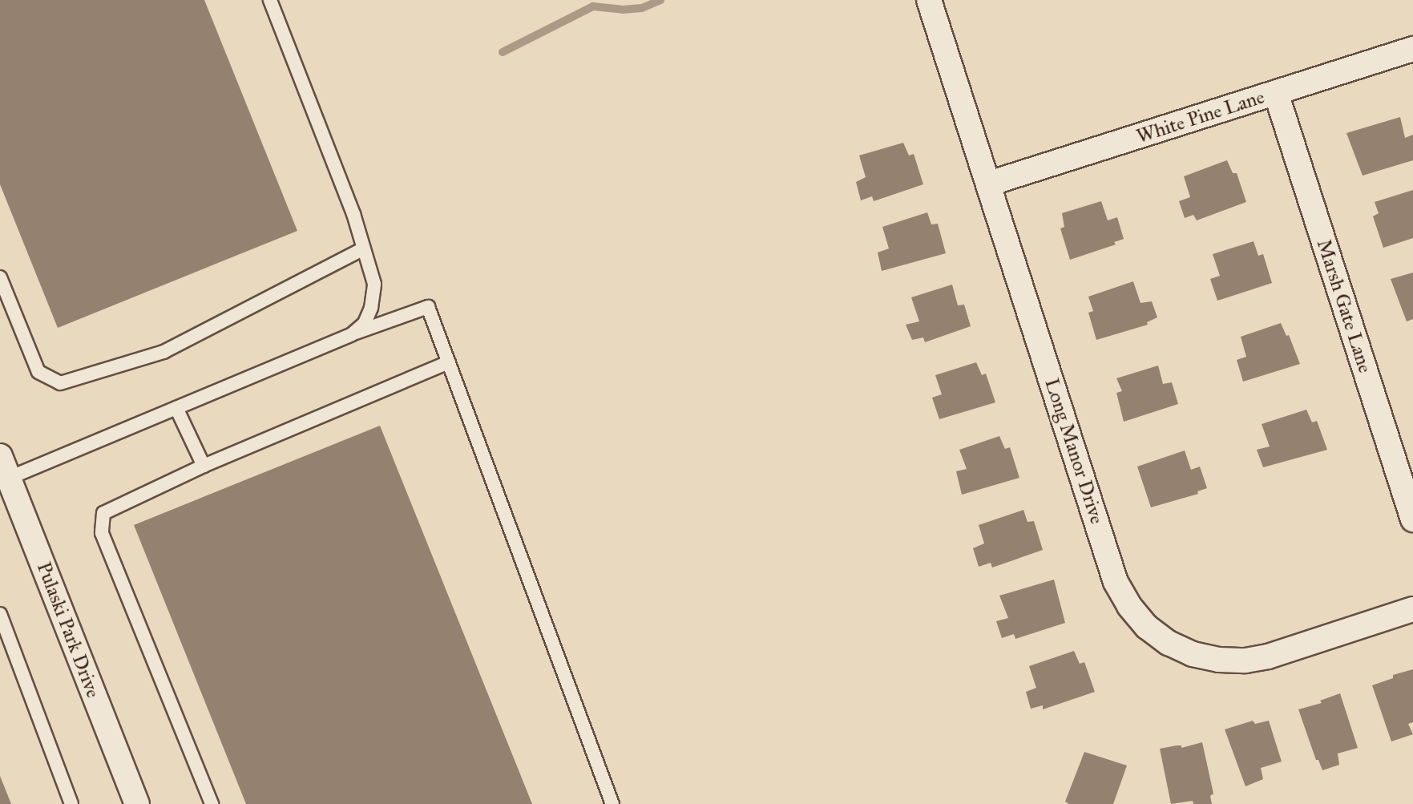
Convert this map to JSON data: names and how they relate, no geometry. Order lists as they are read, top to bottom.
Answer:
{
  "streets": {
    "street": [
      "White Pine Lane",
      "Marsh Gate Lane",
      "Long Manor Drive",
      "Pulaski Park Drive"
    ]
  },
  "crossings": [
    ["White Pine Lane", "Marsh Gate Lane"],
    ["White Pine Lane", "Long Manor Drive"]
  ]
}
